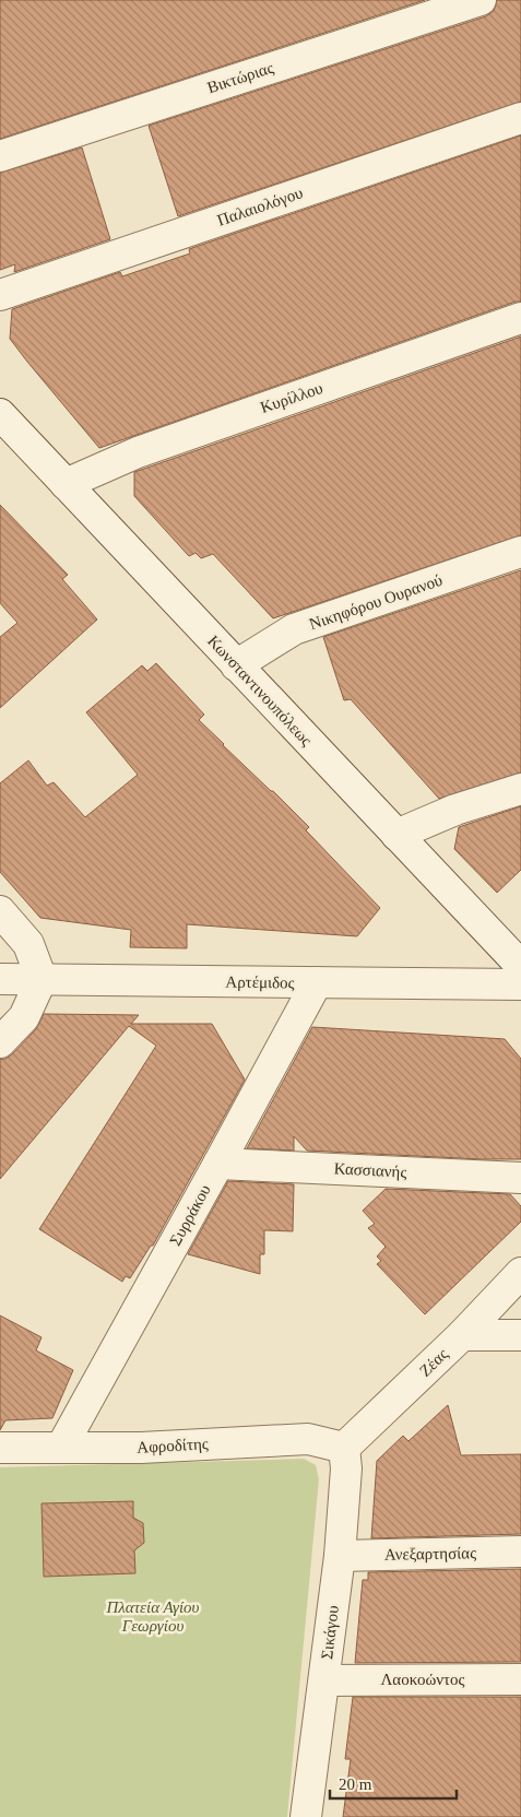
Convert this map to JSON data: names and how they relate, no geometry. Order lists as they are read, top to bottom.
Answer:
{
  "streets": {
    "street": [
      "Βικτώριας",
      "Παλαιολόγου",
      "Κυρίλλου",
      "Νικηφόρου Ουρανού",
      "Κωνσταντινουπόλεως",
      "Αρτέμιδος",
      "Κασσιανής",
      "Συρράκου",
      "Ζέας",
      "Αφροδίτης",
      "Ανεξαρτησίας",
      "Σικάγου",
      "Λαοκοώντος"
    ]
  },
  "crossings": [
    ["Κυρίλλου", "Κωνσταντινουπόλεως"],
    ["Νικηφόρου Ουρανού", "Κωνσταντινουπόλεως"],
    ["Αρτέμιδος", "Συρράκου"],
    ["Κασσιανής", "Συρράκου"],
    ["Συρράκου", "Αφροδίτης"],
    ["Ζέας", "Αφροδίτης"],
    ["Ζέας", "Σικάγου"],
    ["Αφροδίτης", "Σικάγου"],
    ["Ανεξαρτησίας", "Σικάγου"],
    ["Σικάγου", "Λαοκοώντος"]
  ],
  "parks": ["Πλατεία Αγίου Γεωργίου"],
  "scale_bar": "20 m"
}
